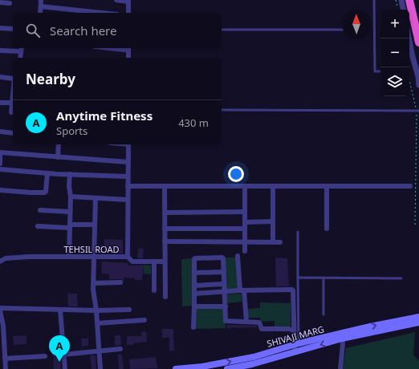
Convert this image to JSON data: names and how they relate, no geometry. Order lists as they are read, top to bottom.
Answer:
{
  "streets": {
    "main road": ["SHIVAJI MARG"],
    "street": ["TEHSIL ROAD"]
  },
  "north": "top",
  "page": {
    "map_buttons": ["+", "−"],
    "search": "Search here",
    "heading": "Nearby",
    "list": [
      {
        "mark": "A",
        "name": "Anytime Fitness",
        "note": "Sports",
        "value": "430 m"
      }
    ],
    "pins": "A"
  }
}
